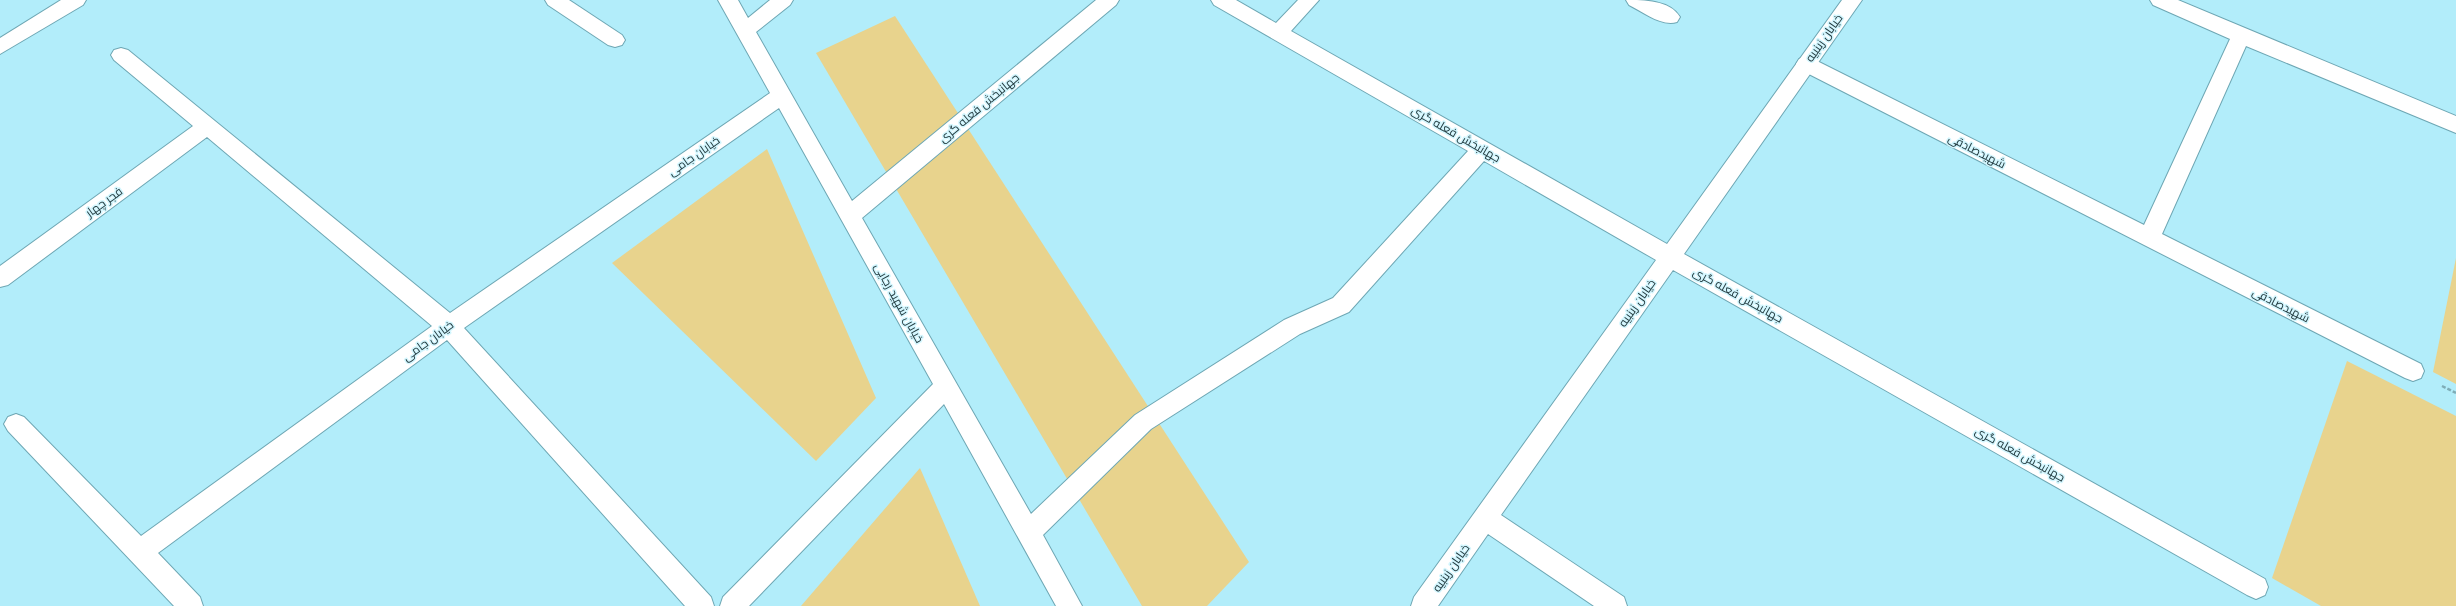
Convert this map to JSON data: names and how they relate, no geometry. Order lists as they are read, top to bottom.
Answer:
{
  "streets": {
    "street": [
      "خیابان زینبیه",
      "جهانبخش فعله گری",
      "شهیدصادقی",
      "خیابان جامی",
      "فجر چهار",
      "خیابان شهید رجایی"
    ]
  },
  "crossings": [
    ["خیابان زینبیه", "جهانبخش فعله گری"],
    ["خیابان زینبیه", "شهیدصادقی"],
    ["جهانبخش فعله گری", "خیابان شهید رجایی"],
    ["خیابان جامی", "خیابان شهید رجایی"]
  ]
}
